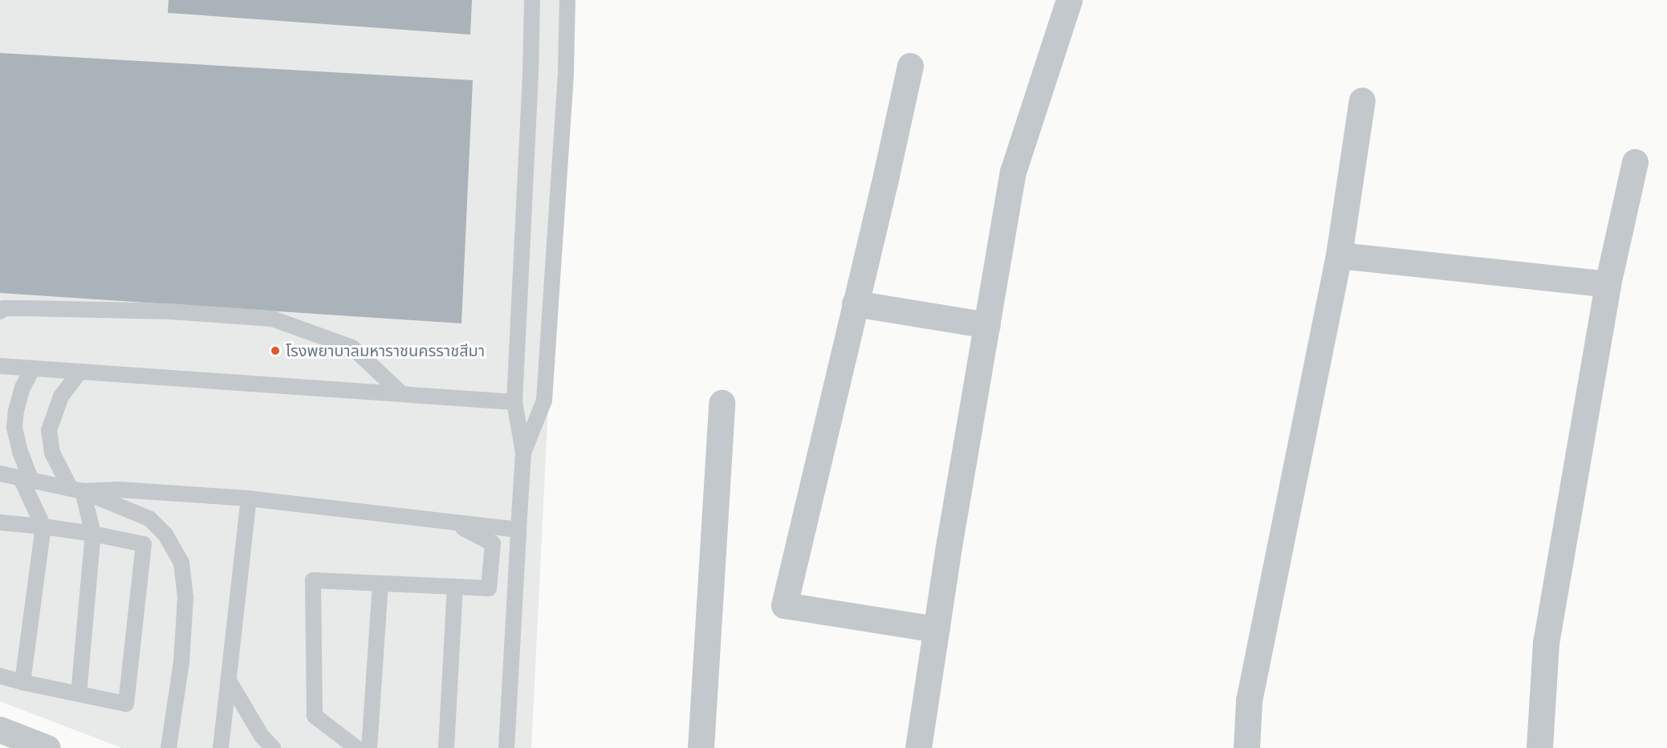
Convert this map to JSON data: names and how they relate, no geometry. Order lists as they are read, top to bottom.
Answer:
{
  "places": ["โรงพยาบาลมหาราชนครราชสีมา"]
}
